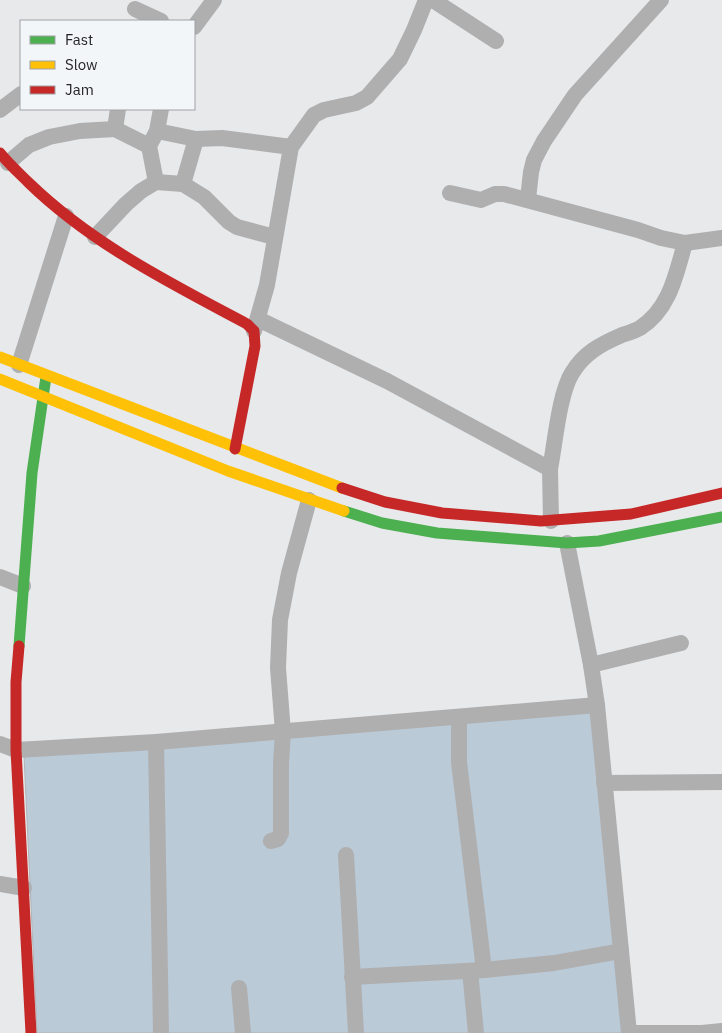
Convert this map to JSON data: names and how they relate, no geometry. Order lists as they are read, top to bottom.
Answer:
{
  "legend": ["Fast", "Slow", "Jam"]
}
